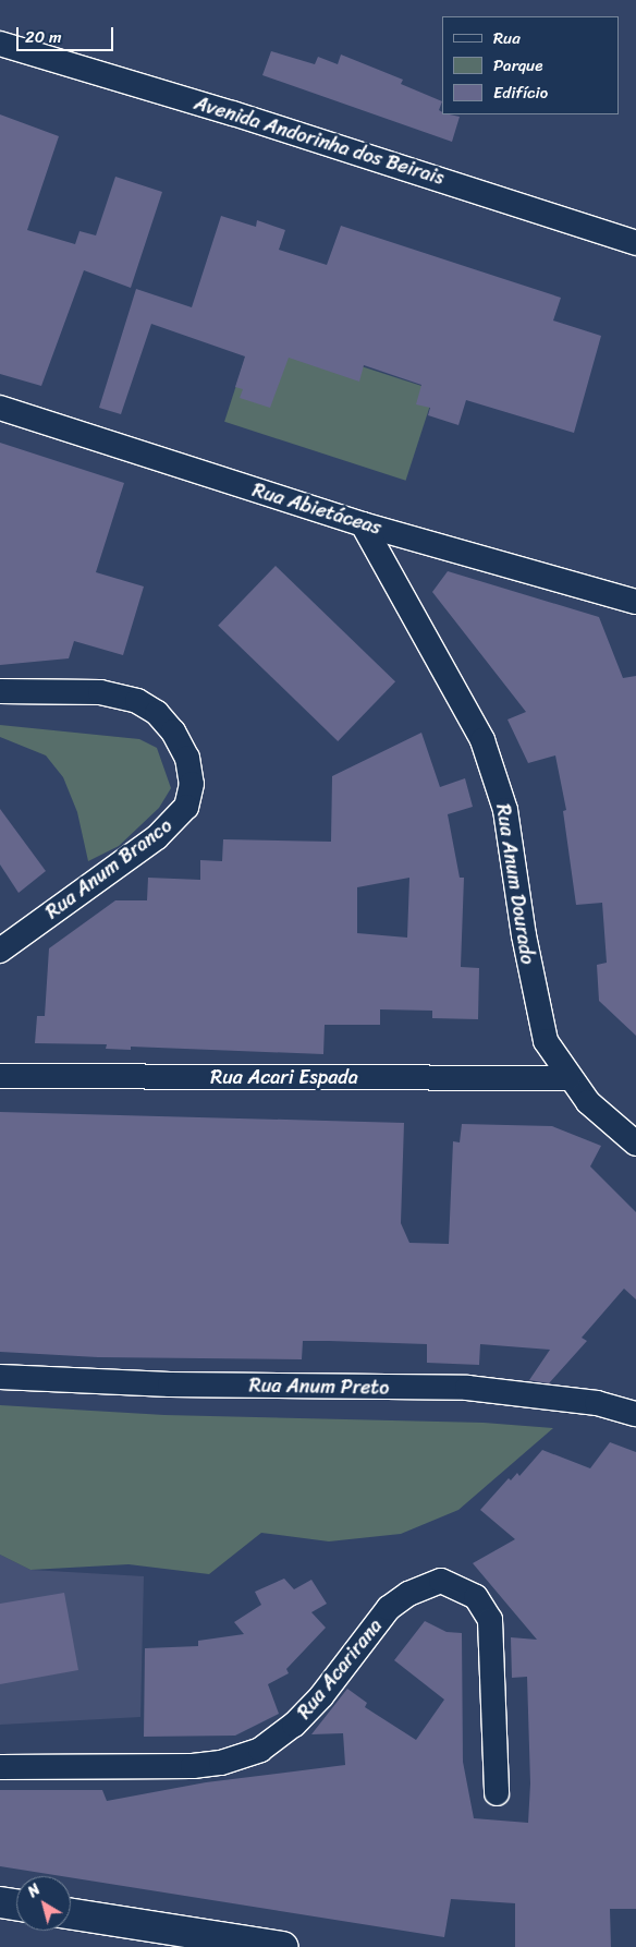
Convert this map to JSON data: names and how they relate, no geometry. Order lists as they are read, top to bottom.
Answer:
{
  "streets": {
    "street": [
      "Avenida Andorinha dos Beirais",
      "Rua Abietáceas",
      "Rua Anum Branco",
      "Rua Anum Dourado",
      "Rua Acari Espada",
      "Rua Anum Preto",
      "Rua Acarirana"
    ]
  },
  "crossings": [
    ["Rua Abietáceas", "Rua Anum Dourado"],
    ["Rua Anum Dourado", "Rua Acari Espada"]
  ],
  "legend": ["Rua", "Parque", "Edifício"],
  "scale_bar": "20 m",
  "north": "top left"
}
